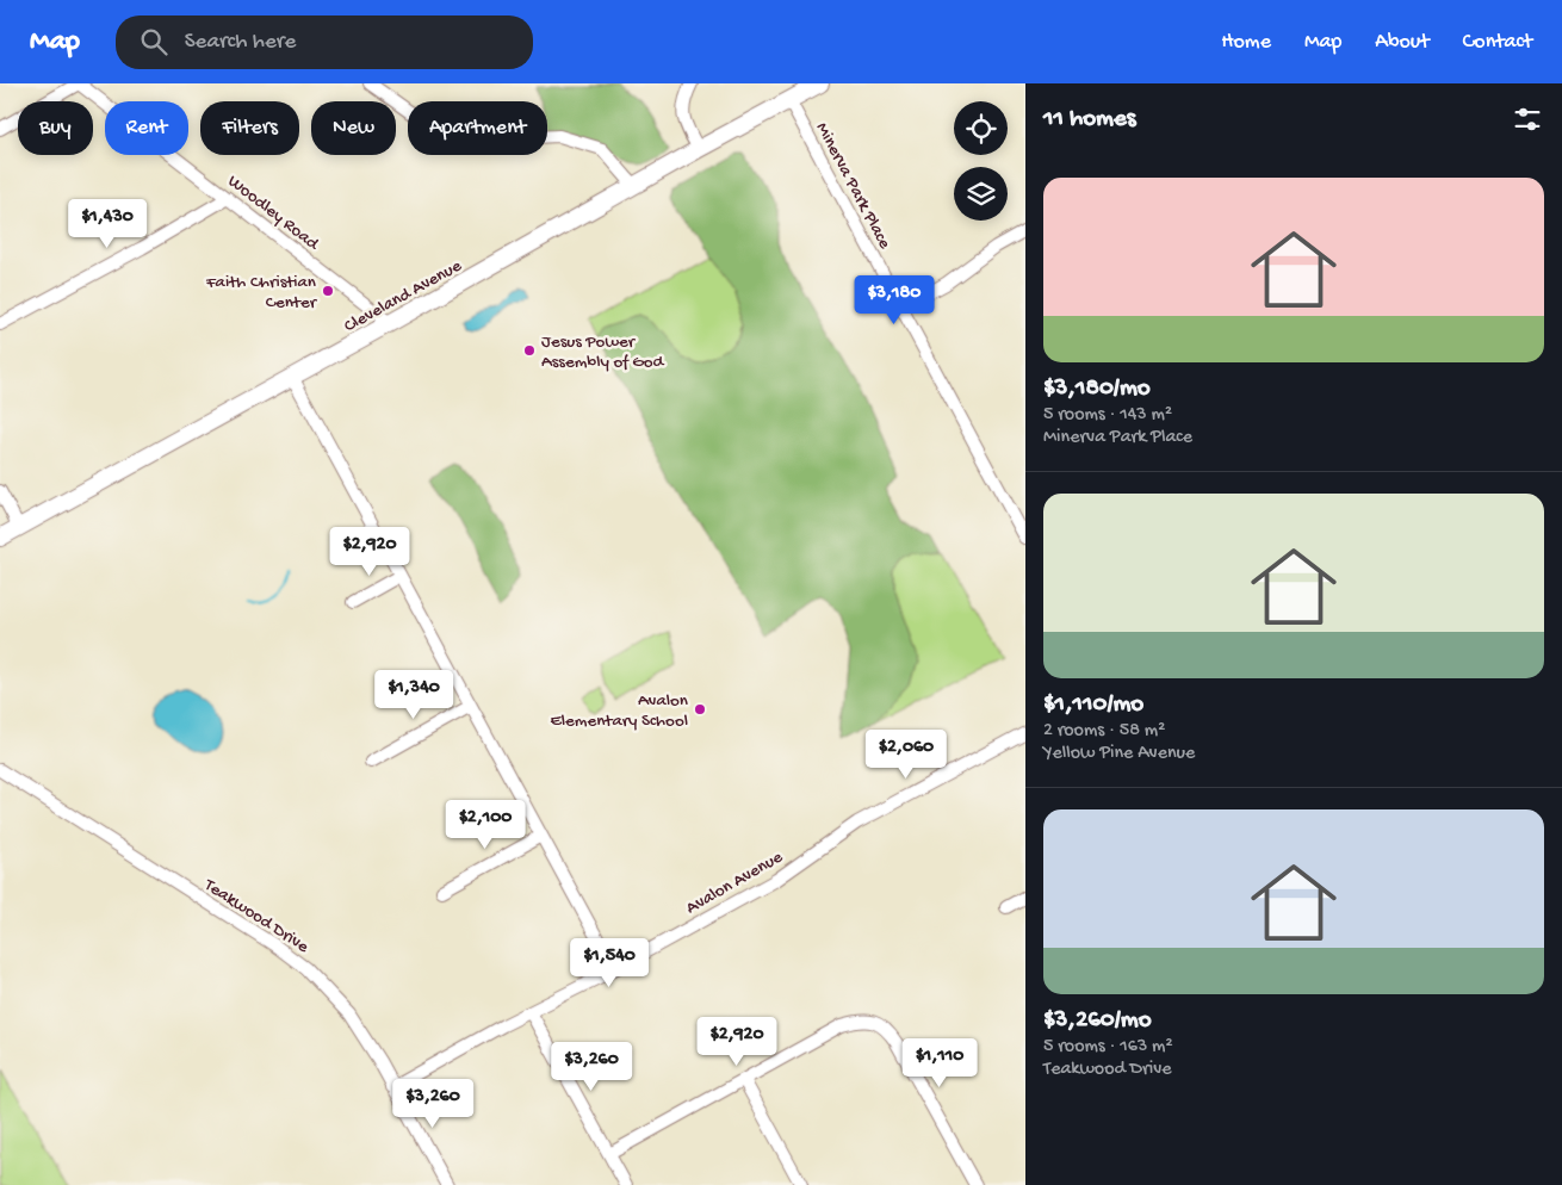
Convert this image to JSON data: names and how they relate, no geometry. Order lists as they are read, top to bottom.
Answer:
{
  "streets": {
    "main road": ["Cleveland Avenue"],
    "street": [
      "Minerva Park Place",
      "Woodley Road",
      "Avalon Avenue",
      "Teakwood Drive"
    ]
  },
  "crossings": [
    ["Minerva Park Place", "Cleveland Avenue"],
    ["Woodley Road", "Cleveland Avenue"],
    ["Avalon Avenue", "Teakwood Drive"]
  ],
  "places": ["Faith Christian Center", "Jesus Power Assembly of God", "Avalon Elementary School"],
  "page": {
    "header": "Map",
    "search": "Search here",
    "nav": [
      "Home",
      "Map",
      "About",
      "Contact"
    ],
    "heading": "11 homes",
    "chip": [
      "Buy",
      "Rent",
      "Filters",
      "New",
      "Apartment"
    ],
    "list": [
      {
        "name": "$3,180/mo",
        "note": "5 rooms · 143 m² · Minerva Park Place"
      },
      {
        "name": "$1,110/mo",
        "note": "2 rooms · 58 m² · Yellow Pine Avenue"
      },
      {
        "name": "$3,260/mo",
        "note": "5 rooms · 163 m² · Teakwood Drive"
      }
    ],
    "price": [
      "$1,430",
      "$3,180",
      "$2,920",
      "$1,340",
      "$2,060",
      "$2,100",
      "$1,540",
      "$2,920",
      "$1,110",
      "$3,260",
      "$3,260"
    ]
  }
}
